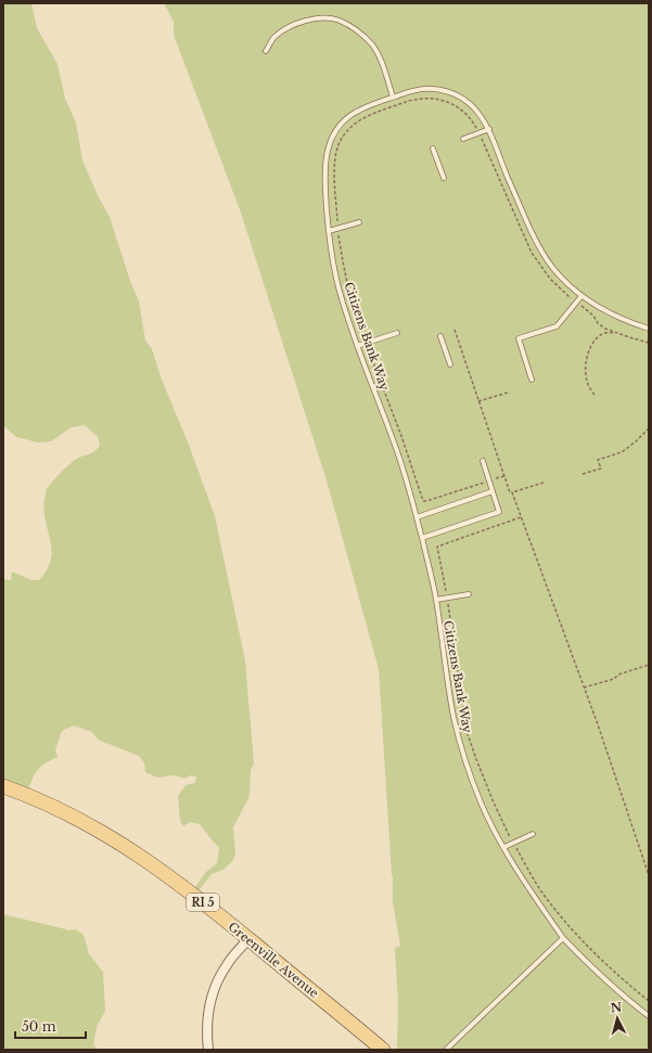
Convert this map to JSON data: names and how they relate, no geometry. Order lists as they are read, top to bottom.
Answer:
{
  "streets": {
    "main road": ["RI 5", "Greenville Avenue"],
    "lane": ["Citizens Bank Way"]
  },
  "scale_bar": "50 m",
  "north": "top"
}
